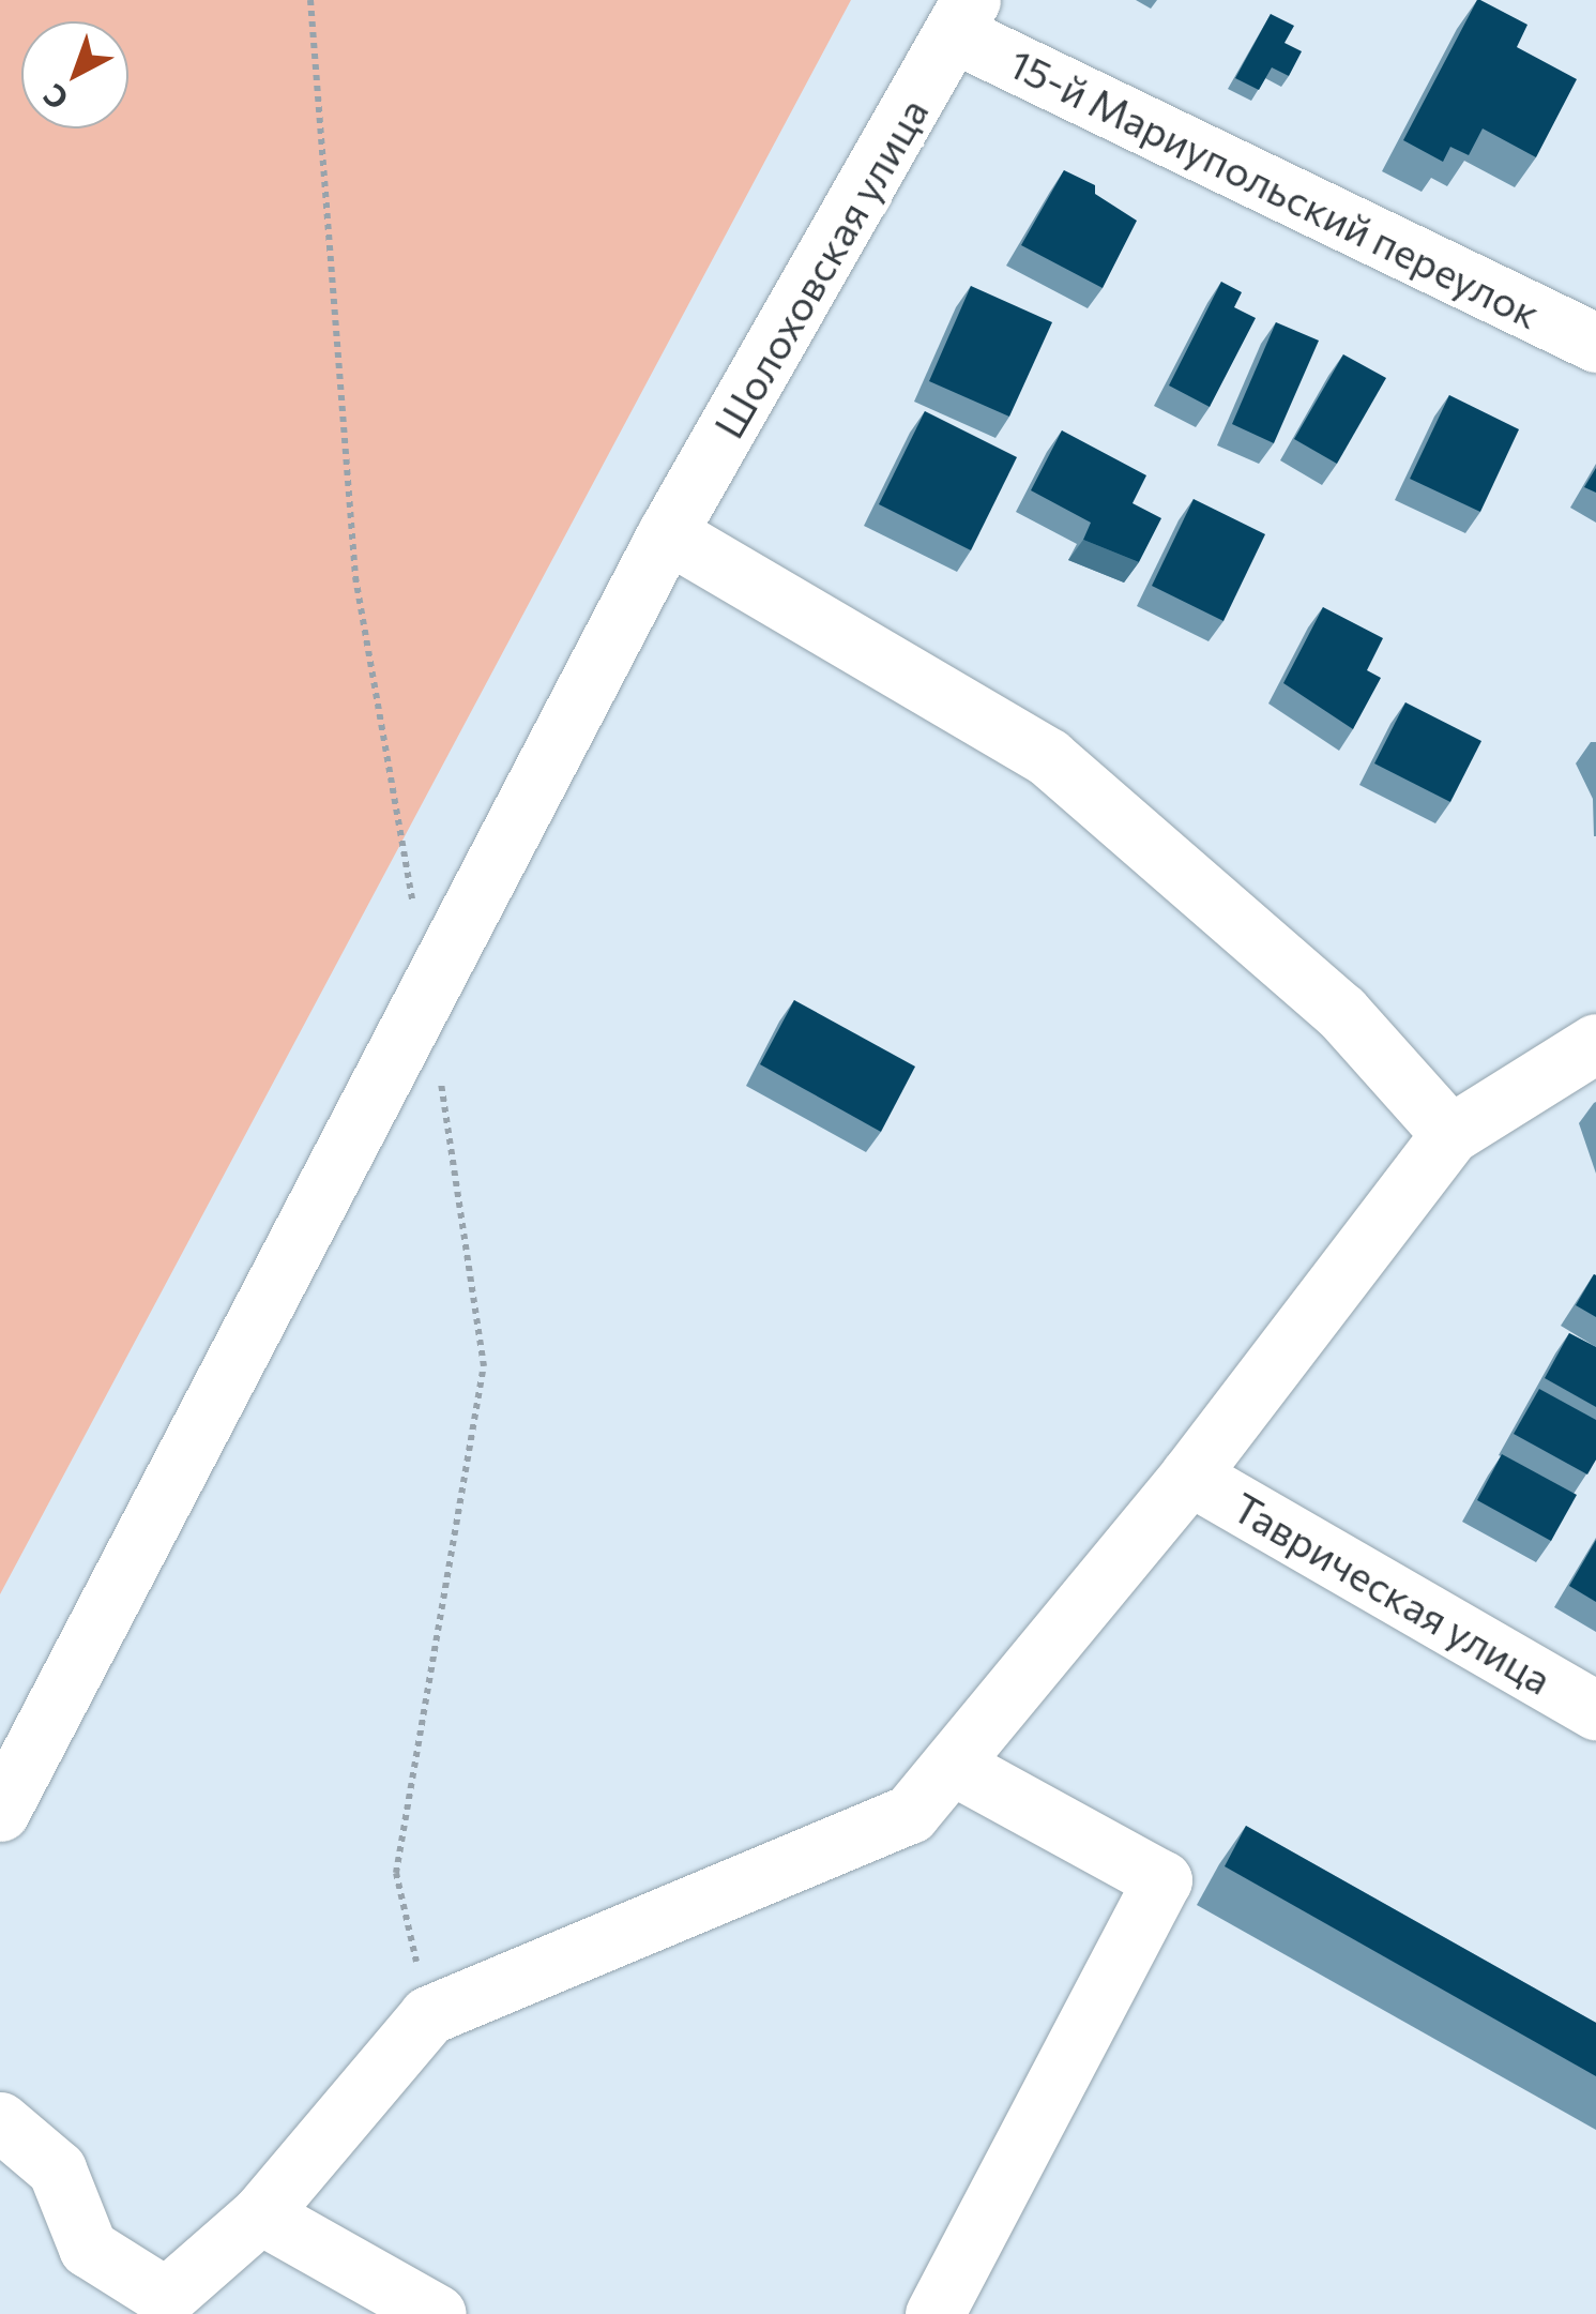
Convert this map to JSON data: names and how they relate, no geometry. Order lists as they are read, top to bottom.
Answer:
{
  "streets": {
    "street": ["15-й Мариупольский переулок", "Шолоховская улица", "Таврическая улица"]
  },
  "crossings": [
    ["15-й Мариупольский переулок", "Шолоховская улица"]
  ],
  "north": "bottom left"
}
